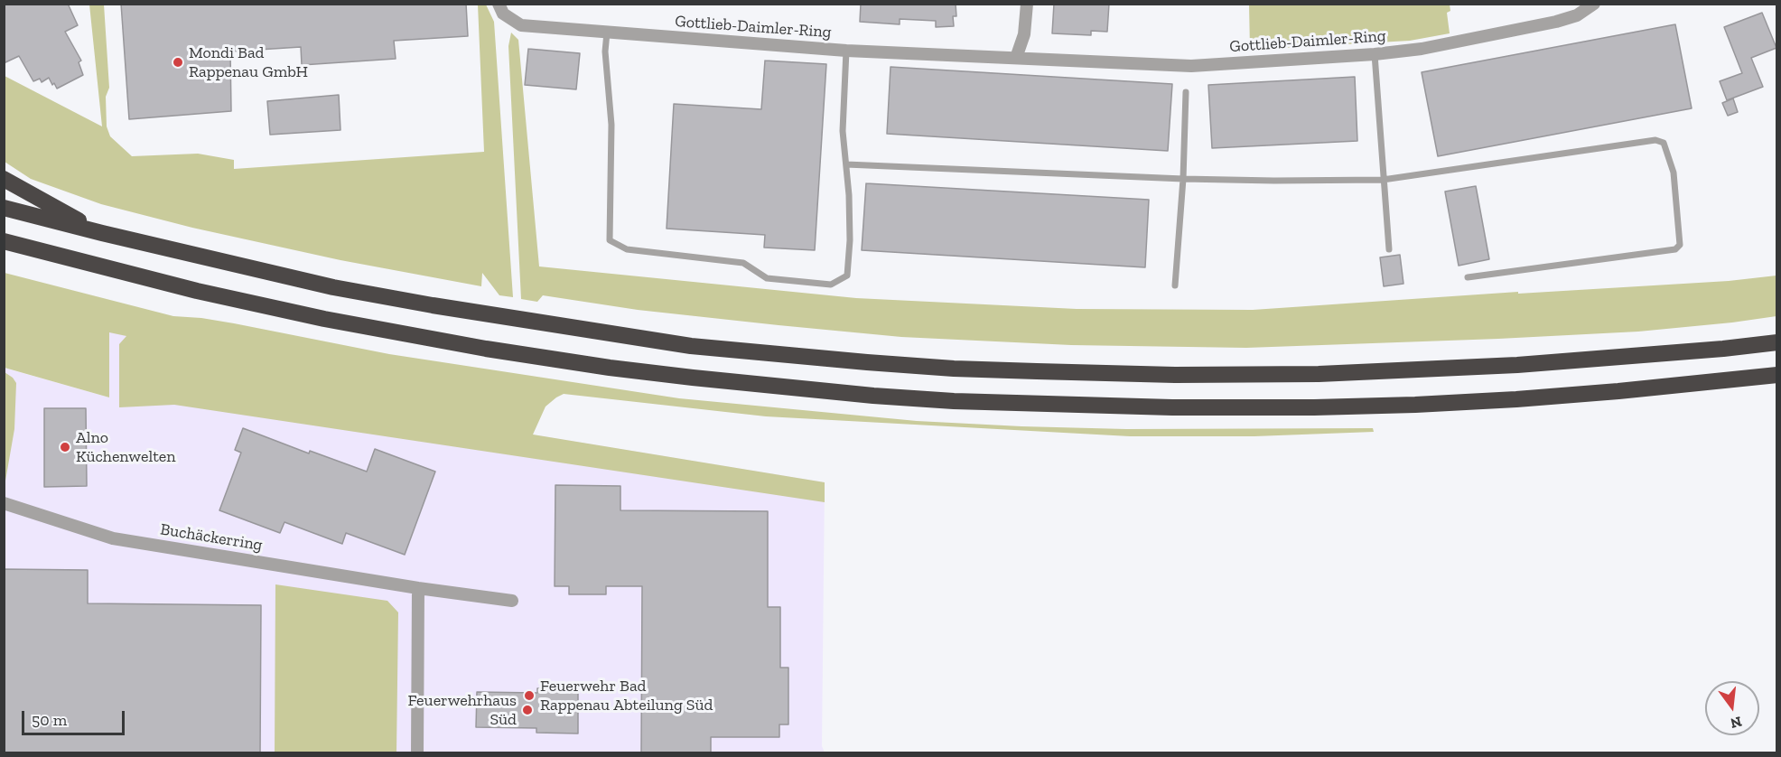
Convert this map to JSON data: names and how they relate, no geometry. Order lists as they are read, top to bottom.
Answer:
{
  "streets": {
    "street": ["Gottlieb-Daimler-Ring", "Buchäckerring"]
  },
  "places": [
    "Mondi Bad Rappenau GmbH",
    "Alno Küchenwelten",
    "Feuerwehr Bad Rappenau Abteilung Süd",
    "Feuerwehrhaus Süd"
  ],
  "scale_bar": "50 m",
  "north": "bottom"
}
